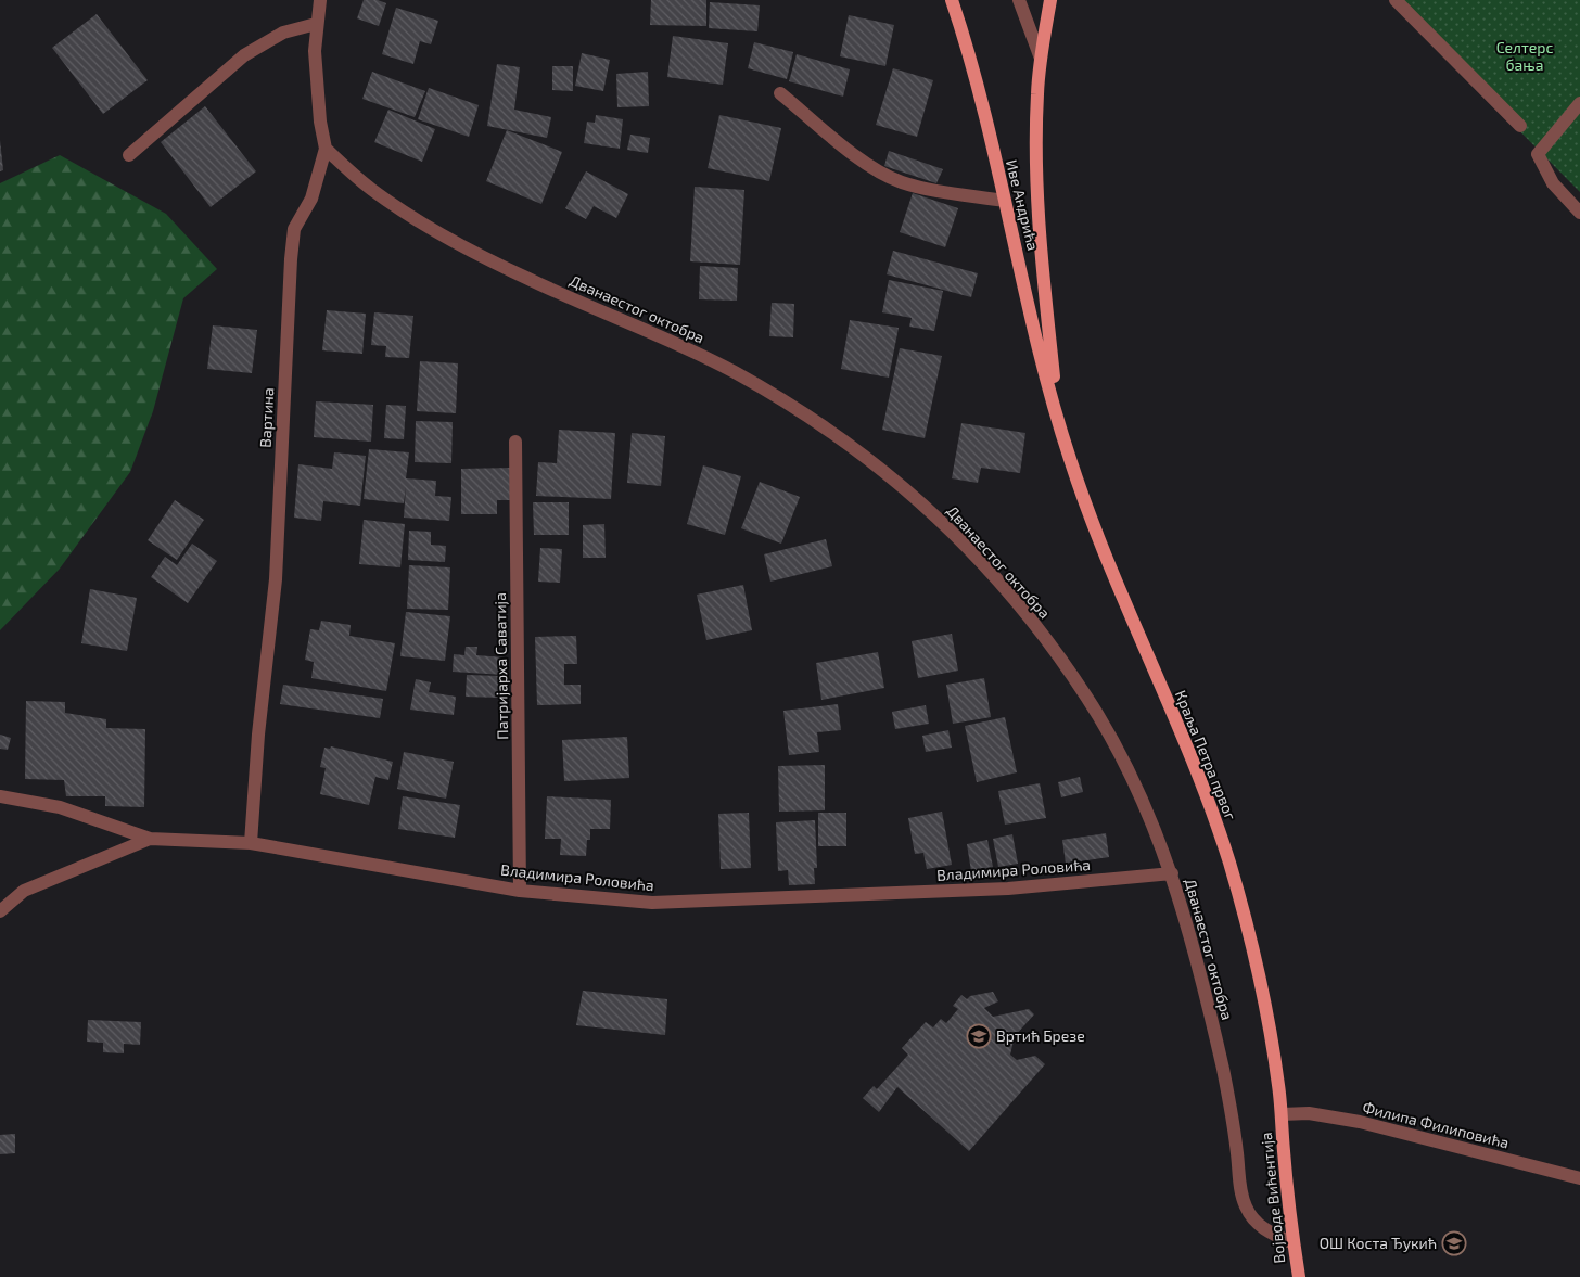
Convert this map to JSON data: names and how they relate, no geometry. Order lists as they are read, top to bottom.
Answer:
{
  "streets": {
    "main road": ["Иве Андрића", "Краља Петра првог", "Војводе Вићентија"],
    "street": [
      "Дванаестог октобра",
      "Вартина",
      "Патријарха Саватија",
      "Владимира Роловића",
      "Филипа Филиповића"
    ]
  },
  "crossings": [
    ["Иве Андрића", "Краља Петра првог"],
    ["Дванаестог октобра", "Вартина"],
    ["Дванаестог октобра", "Владимира Роловића"],
    ["Дванаестог октобра", "Војводе Вићентија"],
    ["Вартина", "Владимира Роловића"],
    ["Патријарха Саватија", "Владимира Роловића"],
    ["Краља Петра првог", "Филипа Филиповића"],
    ["Краља Петра првог", "Војводе Вићентија"],
    ["Филипа Филиповића", "Војводе Вићентија"]
  ],
  "parks": ["Селтерс бања"],
  "places": {
    "school or university": ["Вртић Брезе", "ОШ Коста Ђукић"]
  }
}
